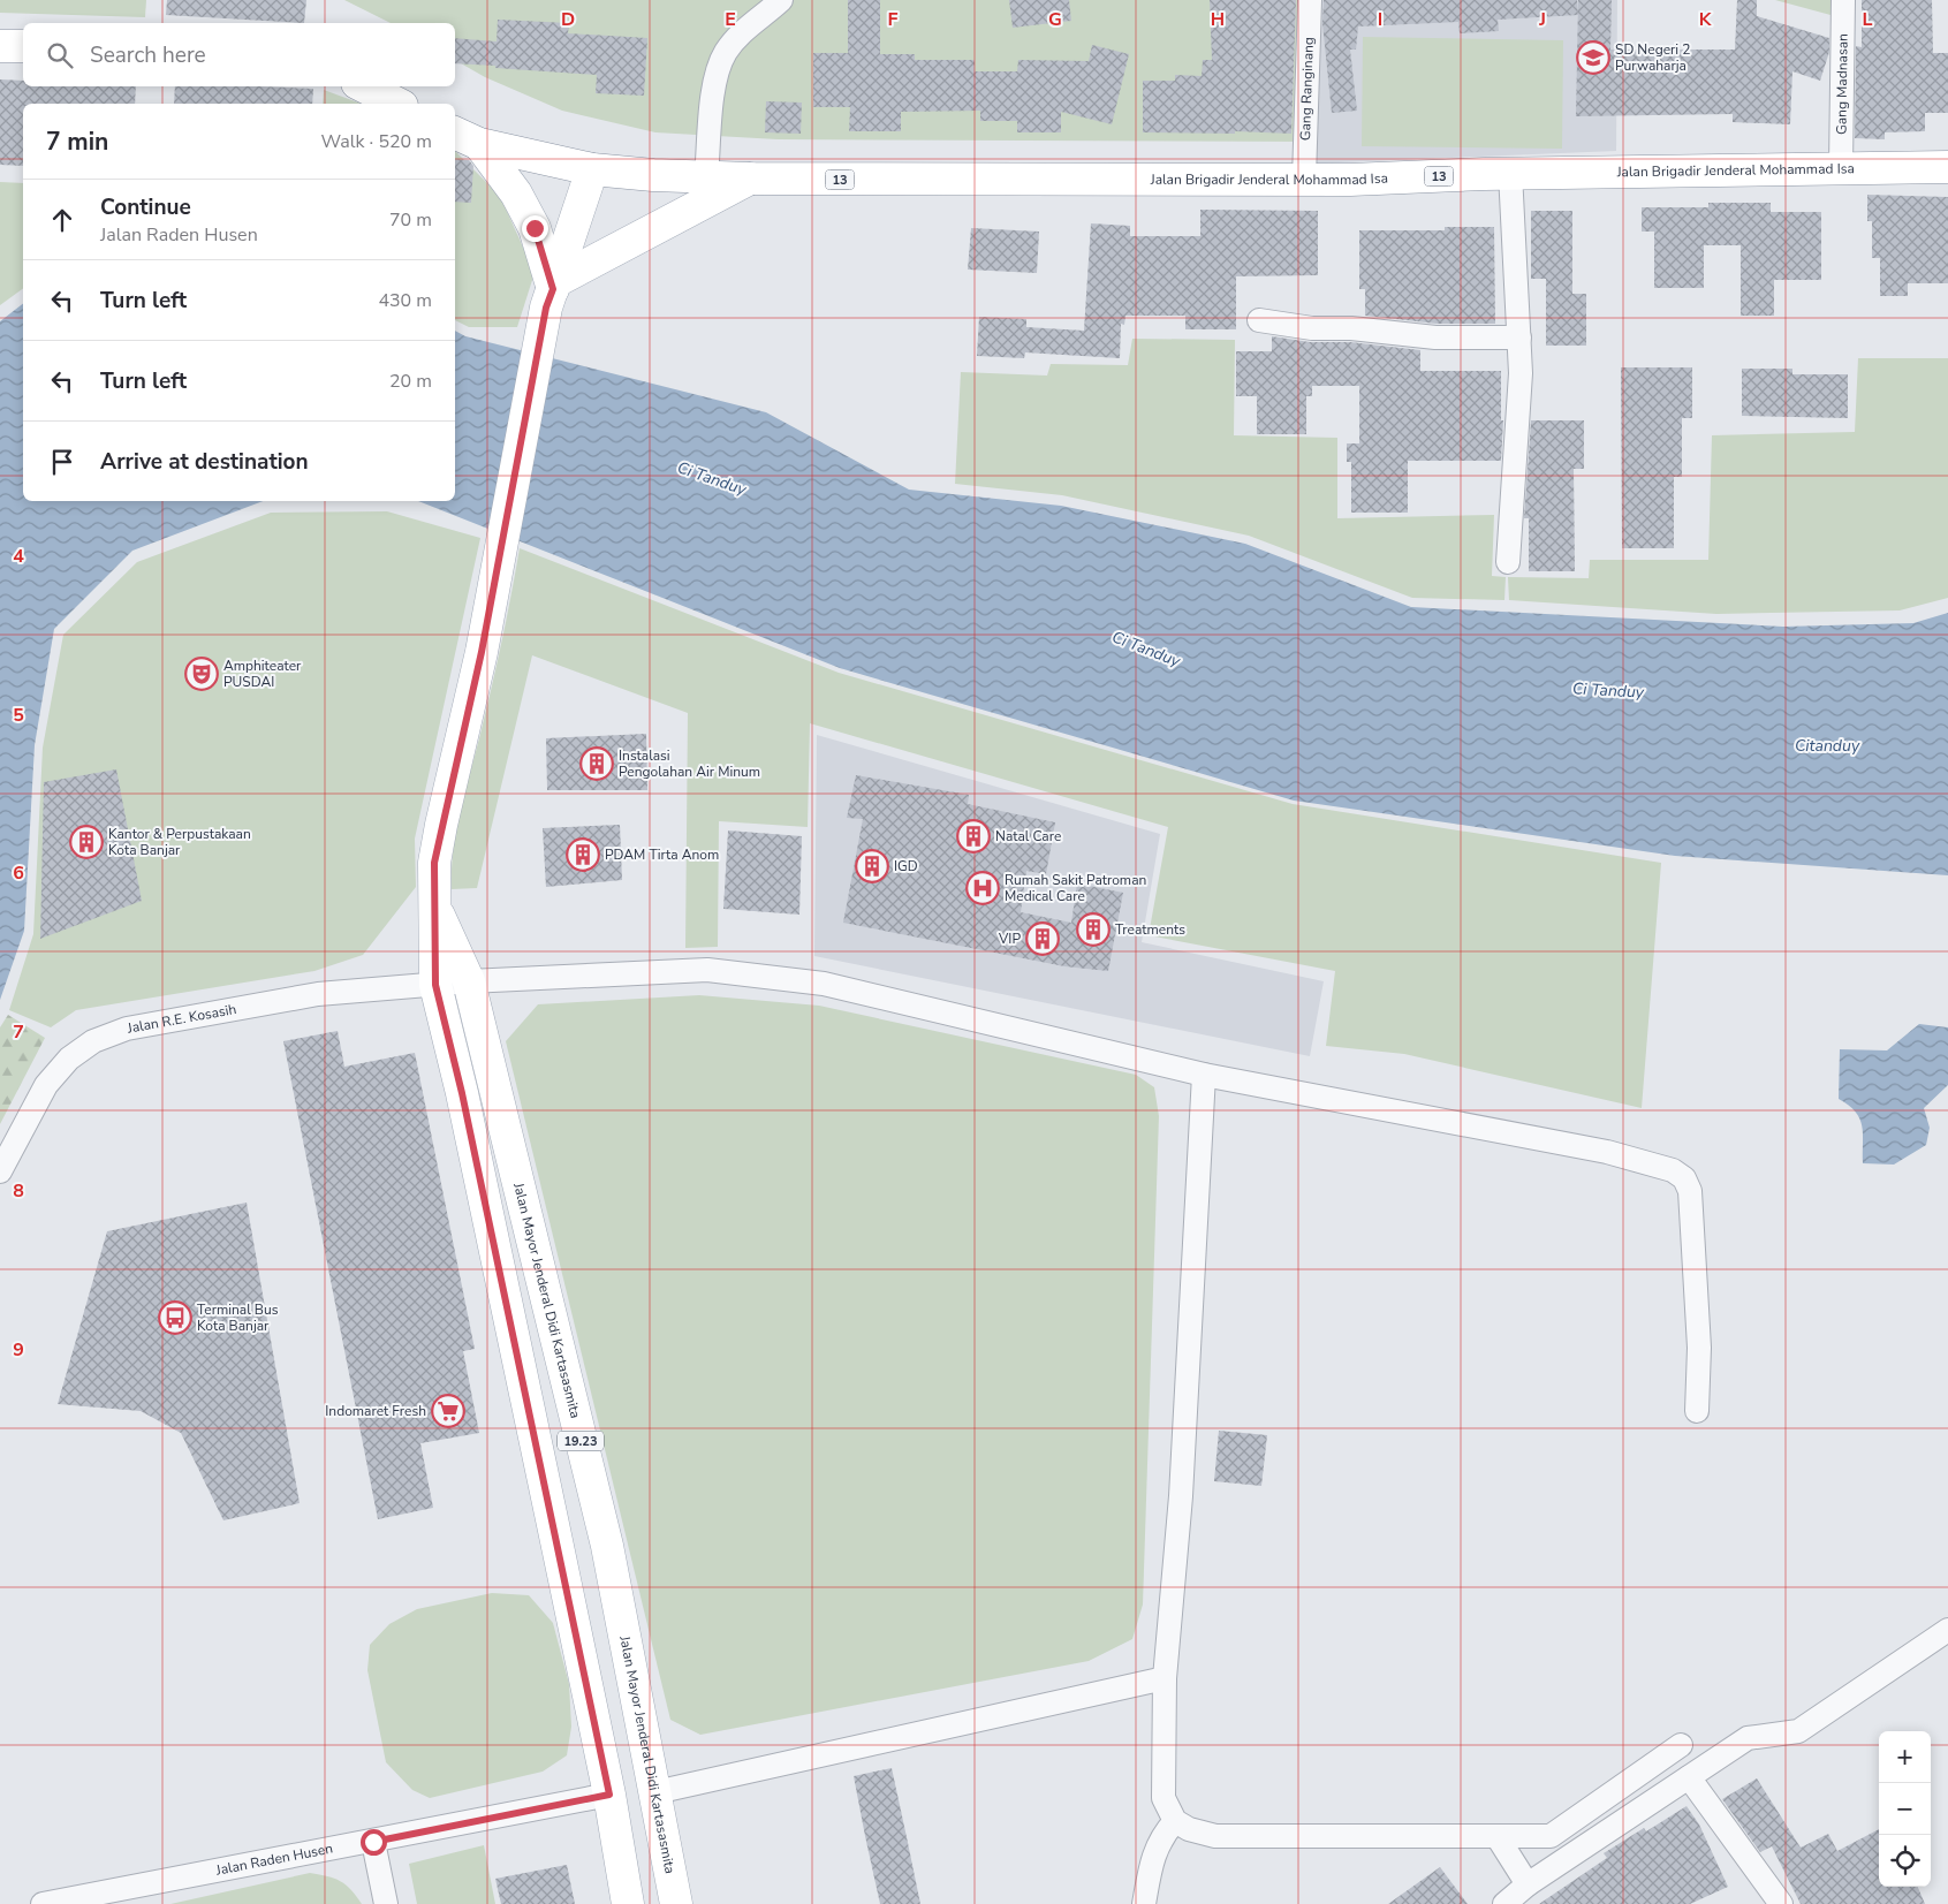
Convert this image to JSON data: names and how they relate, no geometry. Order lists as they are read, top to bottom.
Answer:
{
  "streets": {
    "main road": [
      "Jalan Brigadir Jenderal Mohammad Isa",
      "13",
      "Jalan Mayor Jenderal Didi Kartasasmita",
      "19.23"
    ],
    "street": [
      "Gang Madnasan",
      "Gang Ranginang",
      "Jalan R.E. Kosasih",
      "Jalan Raden Husen"
    ]
  },
  "crossings": [
    ["Gang Madnasan", "Jalan Brigadir Jenderal Mohammad Isa"],
    ["Gang Ranginang", "Jalan Brigadir Jenderal Mohammad Isa"],
    ["Jalan Brigadir Jenderal Mohammad Isa", "13"],
    ["Jalan Brigadir Jenderal Mohammad Isa", "19.23"],
    ["13", "19.23"],
    ["Jalan R.E. Kosasih", "Jalan Mayor Jenderal Didi Kartasasmita"],
    ["Jalan R.E. Kosasih", "19.23"],
    ["Jalan Mayor Jenderal Didi Kartasasmita", "19.23"],
    ["19.23", "Jalan Raden Husen"]
  ],
  "water": ["Ci Tanduy", "Citanduy"],
  "places": {
    "school or university": ["SD Negeri 2 Purwaharja"],
    "theatre": ["Amphiteater PUSDAI"],
    "building": [
      "Instalasi Pengolahan Air Minum",
      "Natal Care",
      "Kantor & Perpustakaan Kota Banjar",
      "PDAM Tirta Anom",
      "IGD",
      "Treatments",
      "VIP"
    ],
    "hospital": ["Rumah Sakit Patroman Medical Care"],
    "bus stop": ["Terminal Bus Kota Banjar"],
    "supermarket": ["Indomaret Fresh"]
  },
  "page": {
    "search": "Search here",
    "heading": ["7 min", "Walk · 520 m"],
    "list": [
      ["Continue", "Jalan Raden Husen", "70 m"],
      ["Turn left", "430 m"],
      ["Turn left", "20 m"],
      "Arrive at destination"
    ],
    "map_buttons": ["+", "−"]
  },
  "grid": {
    "columns": [
      "D",
      "E",
      "F",
      "G",
      "H",
      "I",
      "J",
      "K",
      "L"
    ],
    "rows": [
      "4",
      "5",
      "6",
      "7",
      "8",
      "9"
    ]
  }
}
